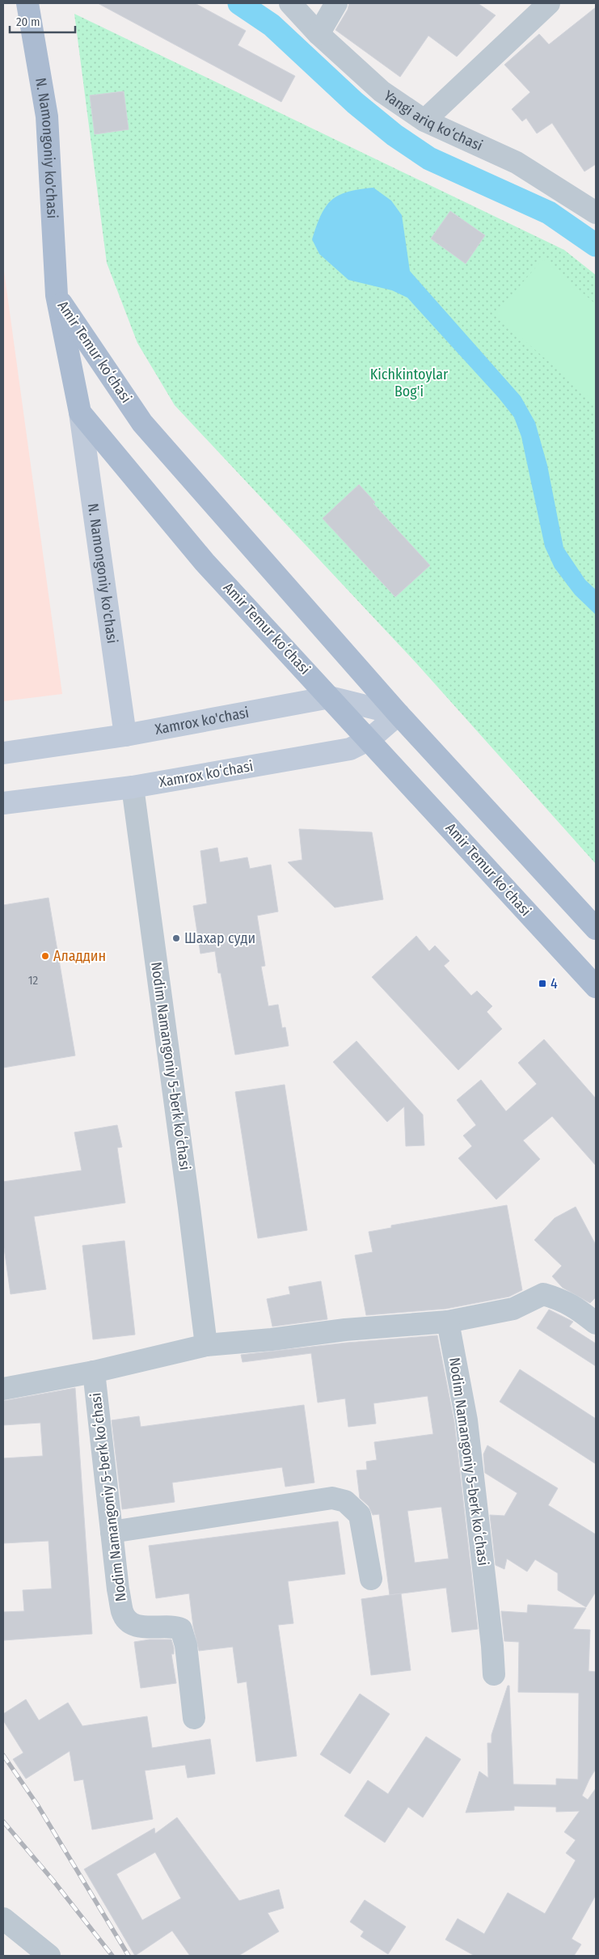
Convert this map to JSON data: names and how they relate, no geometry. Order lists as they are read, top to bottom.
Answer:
{
  "streets": {
    "main road": [
      "N. Namongoniy ko'chasi",
      "Amir Temur koʻchasi",
      "Xamrox ko'chasi",
      "Xamrox koʻchasi"
    ],
    "street": ["Yangi ariq ko‘chasi", "Nodim Namangoniy 5-berk koʻchasi"]
  },
  "crossings": [
    ["N. Namongoniy ko'chasi", "Amir Temur koʻchasi"],
    ["N. Namongoniy ko'chasi", "Xamrox ko'chasi"],
    ["Amir Temur koʻchasi", "Xamrox ko'chasi"],
    ["Amir Temur koʻchasi", "Xamrox koʻchasi"],
    ["Xamrox ko'chasi", "Xamrox koʻchasi"],
    ["Xamrox koʻchasi", "Nodim Namangoniy 5-berk koʻchasi"]
  ],
  "parks": ["Kichkintoylar Bog'i"],
  "places": {
    "other": ["Шахар суди", "Аладдин"],
    "transit": ["4"]
  },
  "house_numbers": ["12"],
  "scale_bar": "20 m"
}
